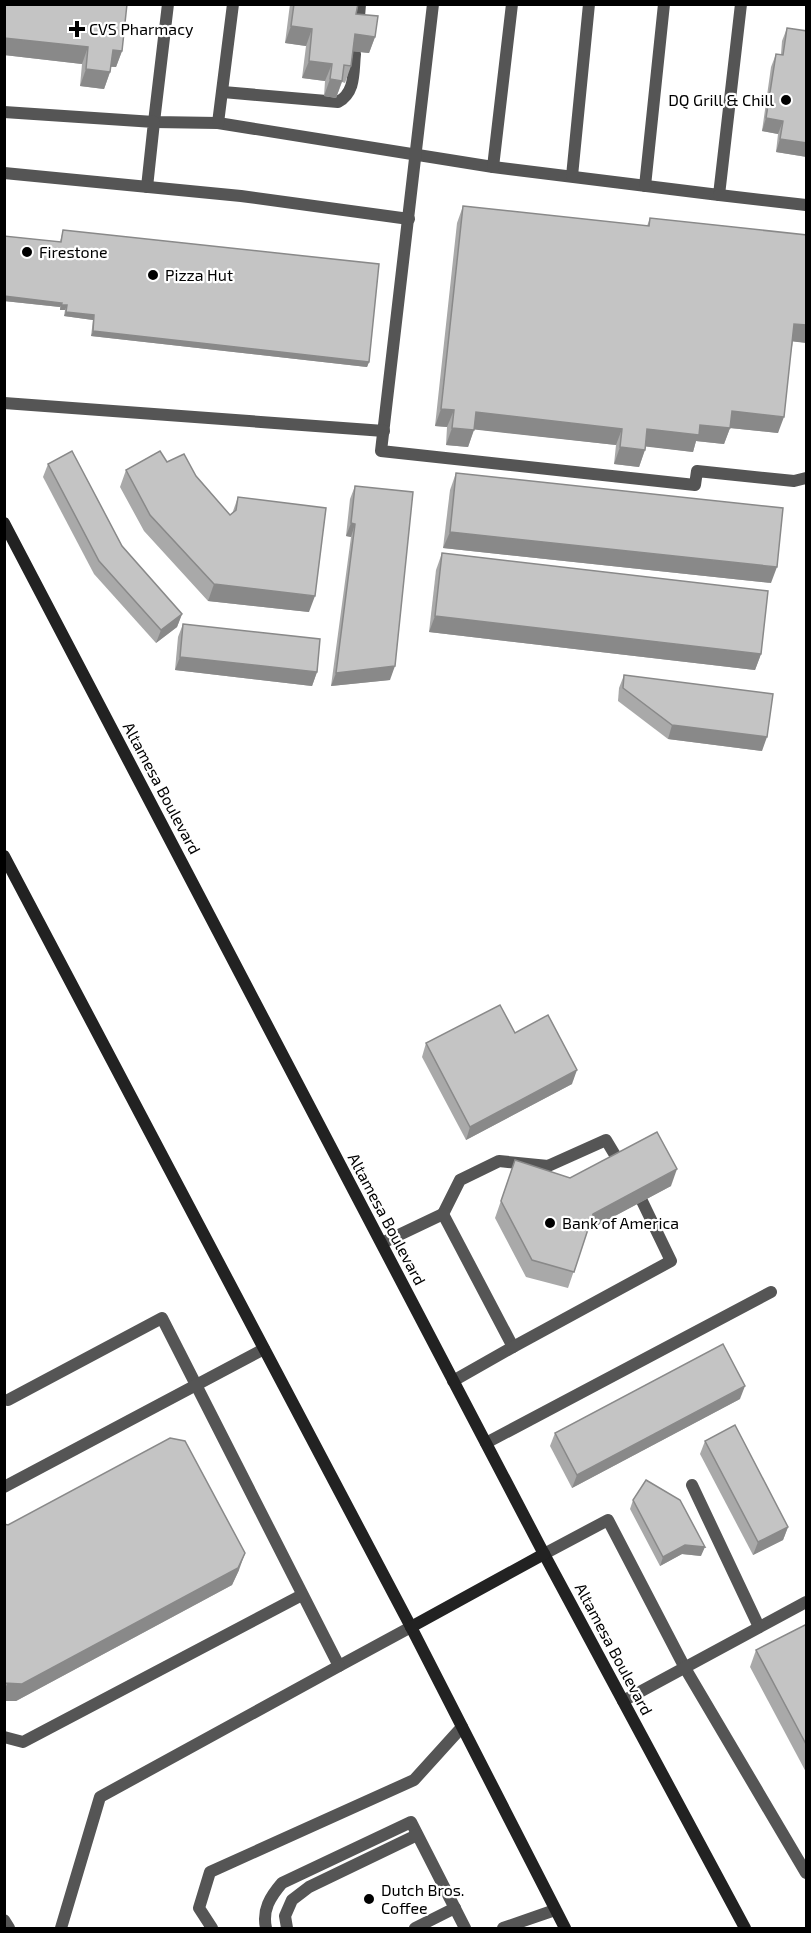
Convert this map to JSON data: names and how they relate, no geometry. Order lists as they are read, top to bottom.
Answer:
{
  "streets": {
    "main road": ["Altamesa Boulevard"]
  },
  "places": {
    "health": ["CVS Pharmacy"],
    "other": [
      "DQ Grill & Chill",
      "Firestone",
      "Pizza Hut",
      "Bank of America",
      "Dutch Bros. Coffee"
    ]
  }
}
